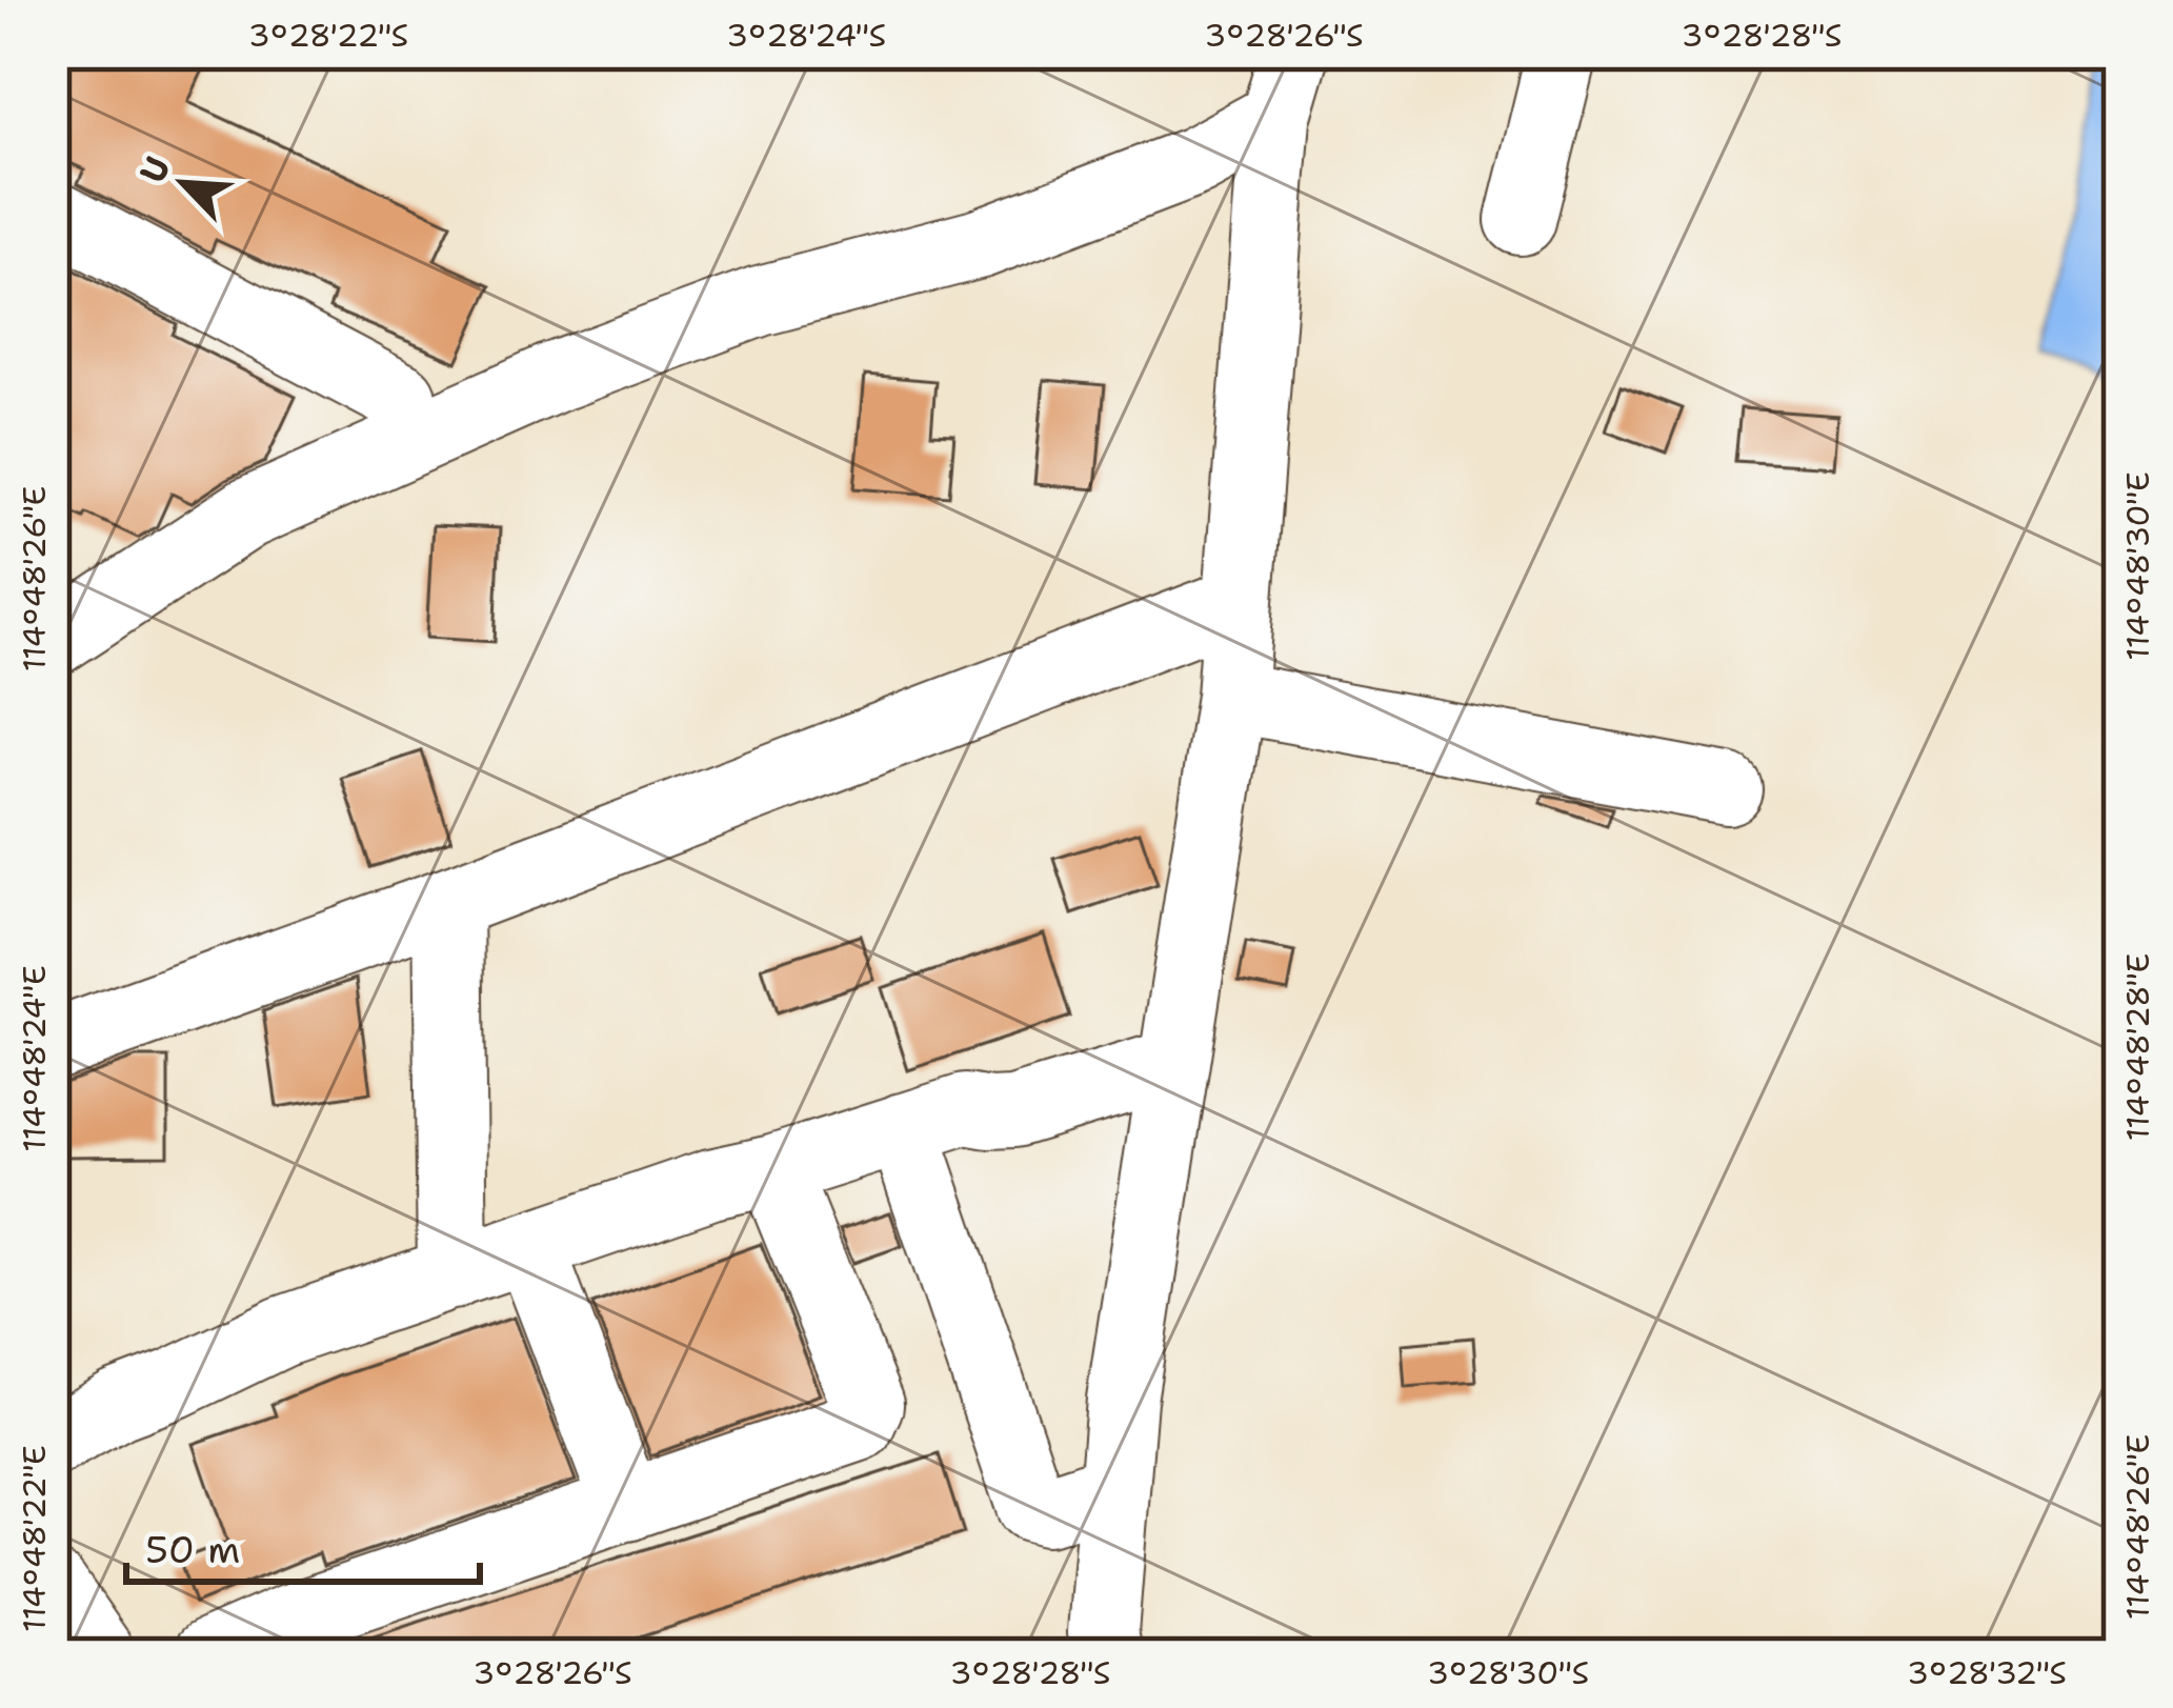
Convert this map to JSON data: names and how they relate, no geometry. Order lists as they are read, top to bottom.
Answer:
{
  "scale_bar": "50 m",
  "north": "top left",
  "coordinates": [
    "3°28'22\"S",
    "3°28'24\"S",
    "3°28'26\"S",
    "3°28'28\"S",
    "114°48'30\"E",
    "114°48'26\"E",
    "114°48'28\"E",
    "114°48'24\"E",
    "114°48'22\"E",
    "3°28'30\"S",
    "3°28'32\"S"
  ]
}
